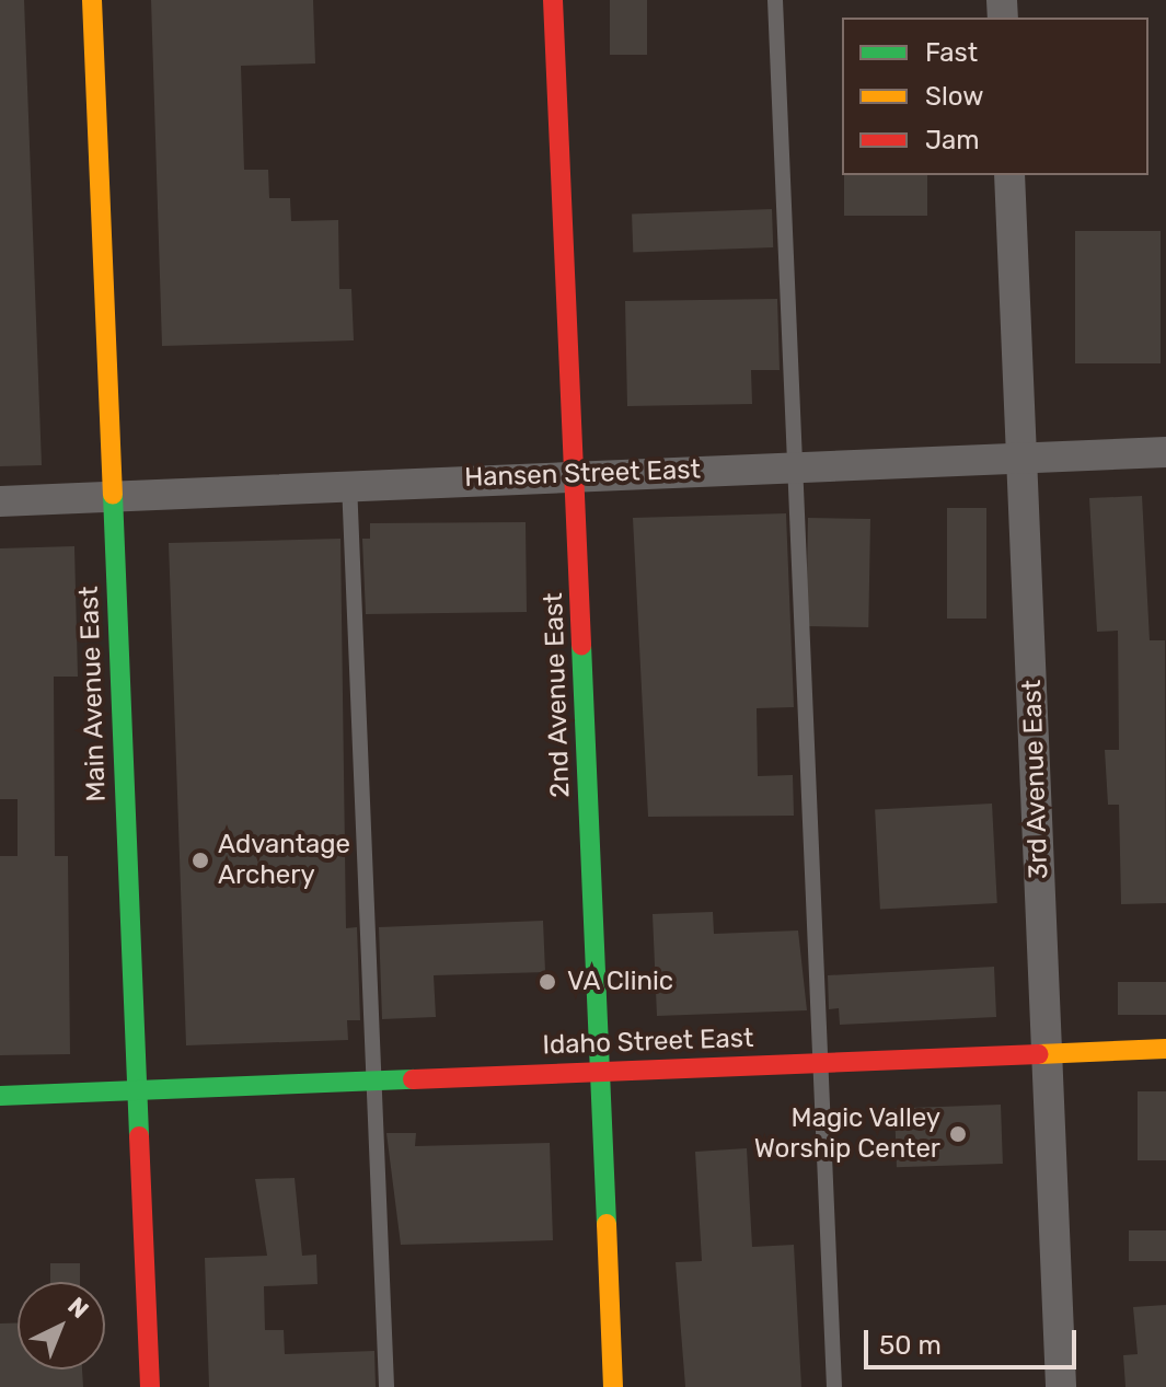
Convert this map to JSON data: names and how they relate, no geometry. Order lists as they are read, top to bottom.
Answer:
{
  "streets": {
    "street": [
      "Hansen Street East",
      "Main Avenue East",
      "2nd Avenue East",
      "3rd Avenue East",
      "Idaho Street East"
    ]
  },
  "crossings": [
    ["Hansen Street East", "Main Avenue East"],
    ["Hansen Street East", "2nd Avenue East"],
    ["Hansen Street East", "3rd Avenue East"],
    ["Main Avenue East", "Idaho Street East"],
    ["2nd Avenue East", "Idaho Street East"],
    ["3rd Avenue East", "Idaho Street East"]
  ],
  "places": ["Advantage Archery", "VA Clinic", "Magic Valley Worship Center"],
  "legend": ["Fast", "Slow", "Jam"],
  "scale_bar": "50 m",
  "north": "top right"
}
